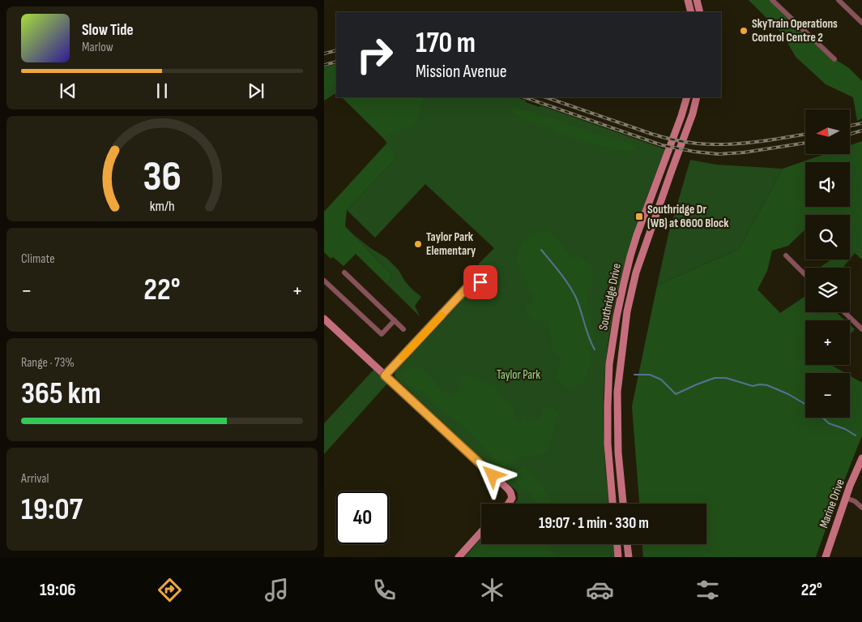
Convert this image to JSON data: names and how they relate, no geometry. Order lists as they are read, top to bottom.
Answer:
{
  "streets": {
    "main road": ["Southridge Drive", "Marine Drive"]
  },
  "parks": ["Taylor Park"],
  "places": {
    "other": ["SkyTrain Operations Control Centre 2", "Taylor Park Elementary"],
    "transit": ["Southridge Dr (WB) at 6600 Block"]
  },
  "north": "left",
  "page": {
    "turn": ["170 m", "Mission Avenue"],
    "song": ["Slow Tide", "Marlow"],
    "map_buttons": ["+", "−"],
    "tile": [
      "Climate",
      ["Range · 73%", "365 km"],
      ["Arrival", "19:07"]
    ],
    "heat": ["−", "22°", "+"],
    "limit": "40",
    "trip": "19:07 · 1 min · 330 m",
    "tabs": ["19:06", "22°"],
    "gauge": ["36", "km/h"]
  }
}
